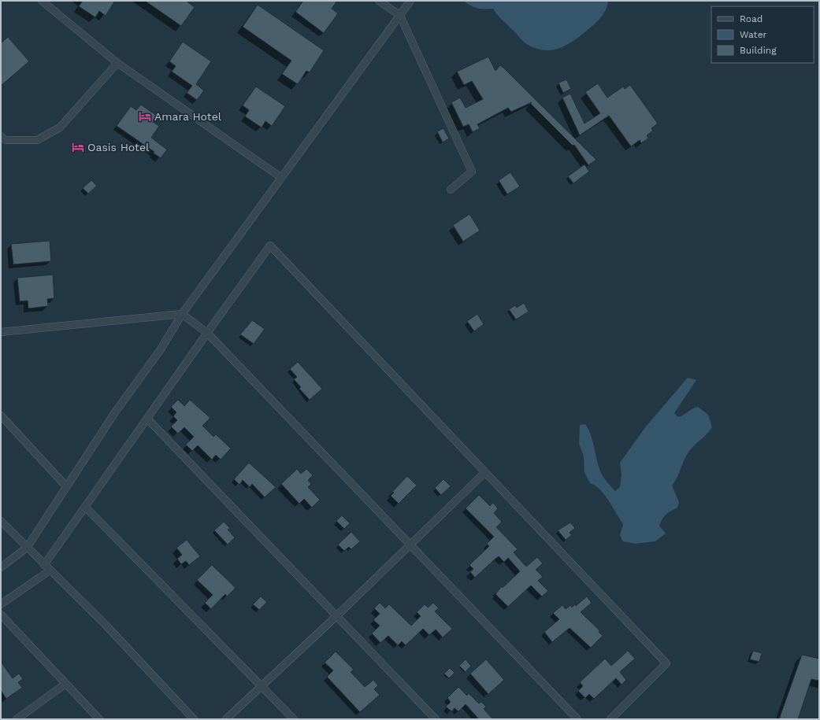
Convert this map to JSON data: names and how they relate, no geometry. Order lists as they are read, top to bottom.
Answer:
{
  "places": {
    "hotel": ["Amara Hotel", "Oasis Hotel"]
  },
  "legend": ["Road", "Water", "Building"]
}
